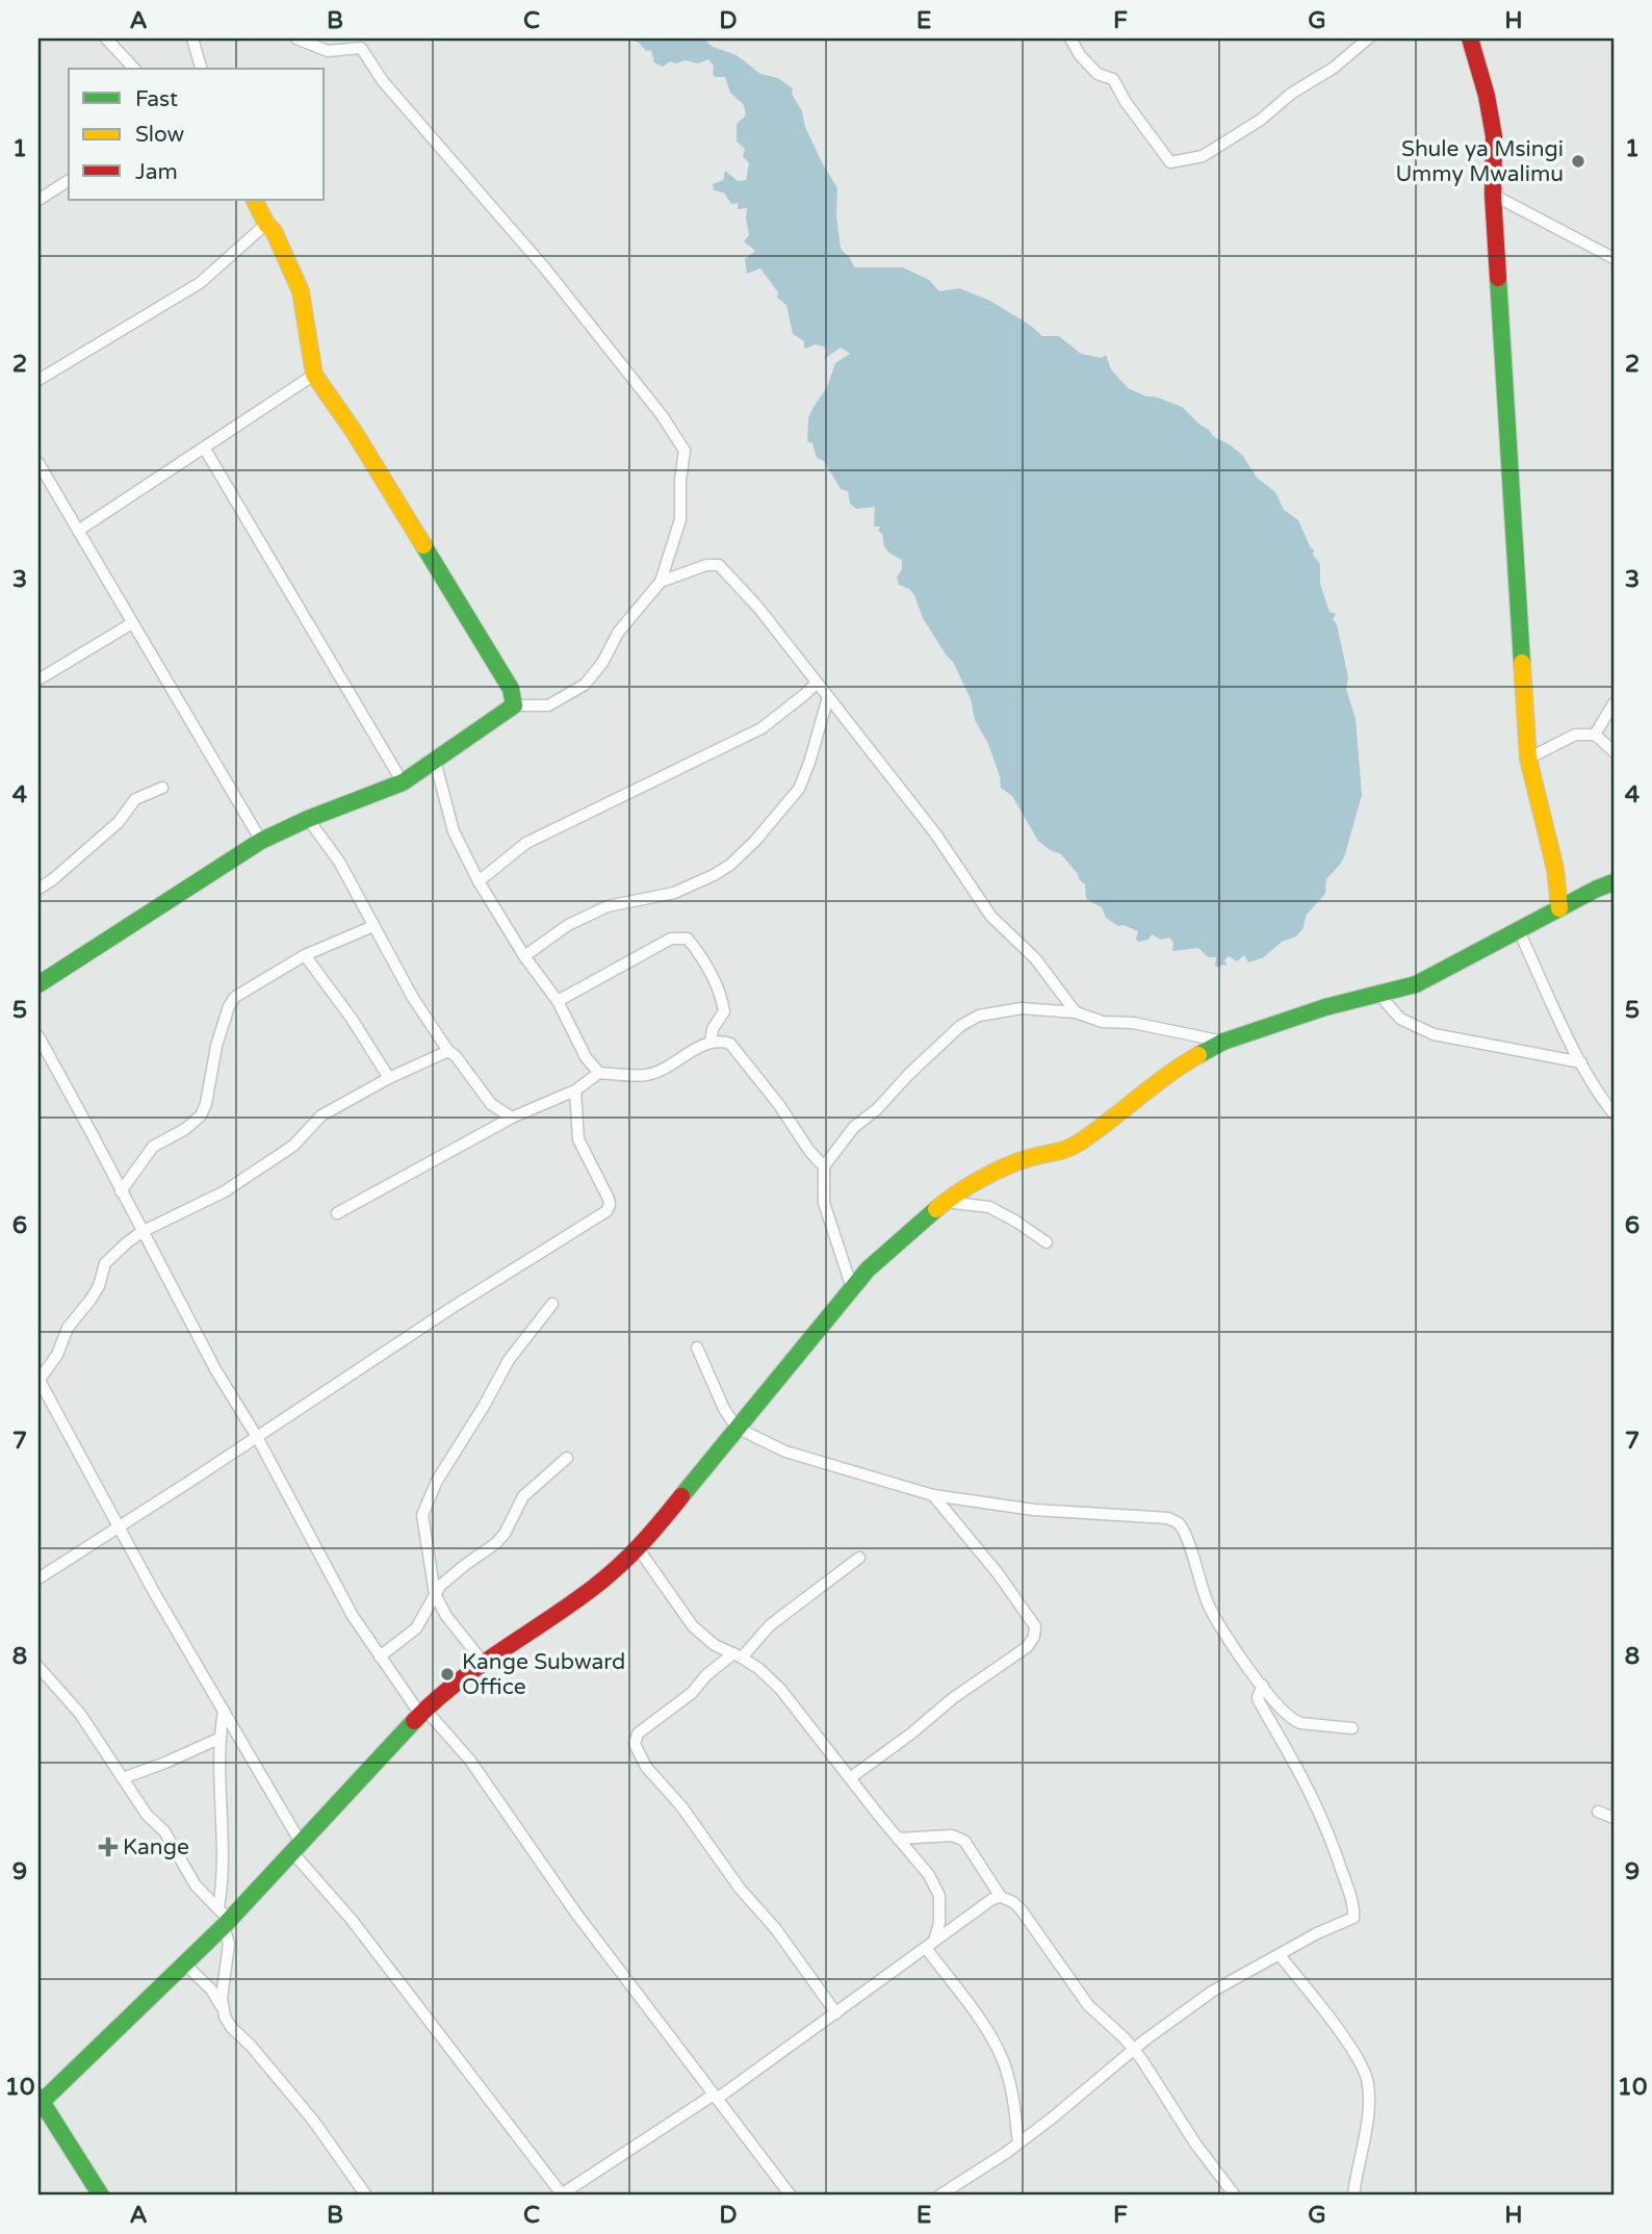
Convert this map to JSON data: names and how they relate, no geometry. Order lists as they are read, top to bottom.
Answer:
{
  "places": {
    "other": ["Shule ya Msingi Ummy Mwalimu", "Kange Subward Office"],
    "health": ["Kange"]
  },
  "legend": ["Fast", "Slow", "Jam"],
  "grid": {
    "columns": [
      "A",
      "B",
      "C",
      "D",
      "E",
      "F",
      "G",
      "H"
    ],
    "rows": [
      "1",
      "2",
      "3",
      "4",
      "5",
      "6",
      "7",
      "8",
      "9",
      "10"
    ]
  }
}
